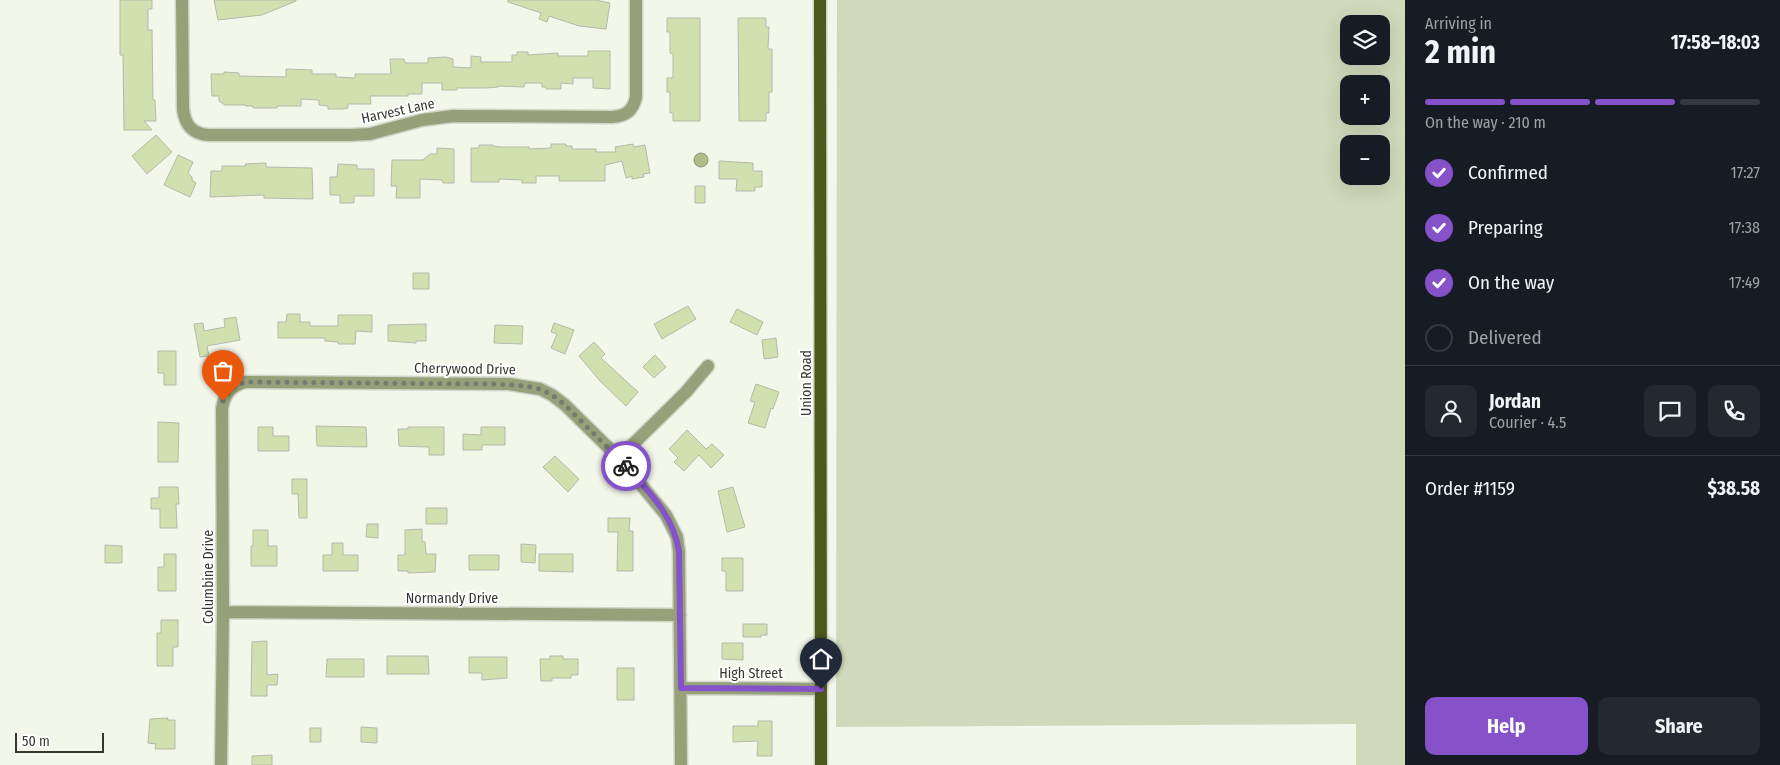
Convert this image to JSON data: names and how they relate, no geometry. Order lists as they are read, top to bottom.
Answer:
{
  "streets": {
    "main road": ["Union Road"],
    "street": [
      "Harvest Lane",
      "Cherrywood Drive",
      "Columbine Drive",
      "Normandy Drive",
      "High Street"
    ]
  },
  "crossings": [
    ["Cherrywood Drive", "Columbine Drive"],
    ["Cherrywood Drive", "Normandy Drive"],
    ["Cherrywood Drive", "High Street"],
    ["Union Road", "High Street"],
    ["Columbine Drive", "Normandy Drive"]
  ],
  "scale_bar": "50 m",
  "page": {
    "heading": ["2 min", "Arriving in", "17:58–18:03"],
    "panel": [
      "Jordan",
      "Courier · 4.5",
      "Order #1159",
      "$38.58"
    ],
    "map_buttons": ["+", "−"],
    "bar": "On the way · 210 m",
    "list": [
      ["Confirmed", "17:27"],
      ["Preparing", "17:38"],
      ["On the way", "17:49"],
      "Delivered"
    ],
    "buttons": ["Help", "Share"],
    "scale": "50 m"
  }
}
